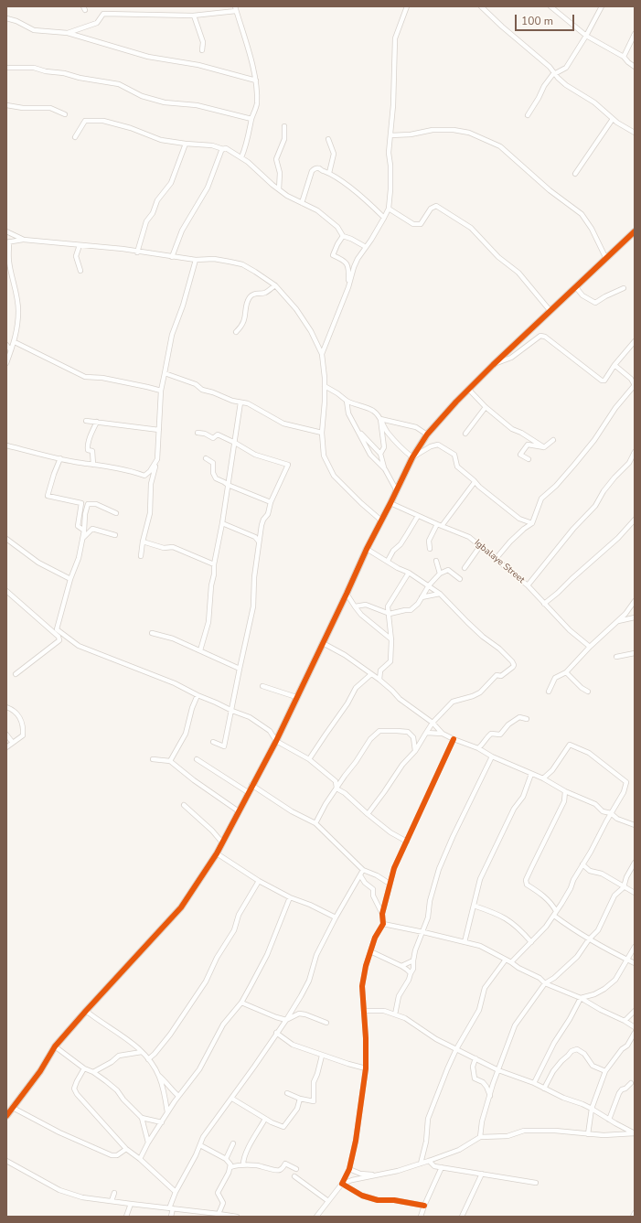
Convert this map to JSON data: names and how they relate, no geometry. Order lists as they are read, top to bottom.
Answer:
{
  "streets": {
    "street": ["Igbalaye Street"]
  },
  "scale_bar": "100 m"
}
